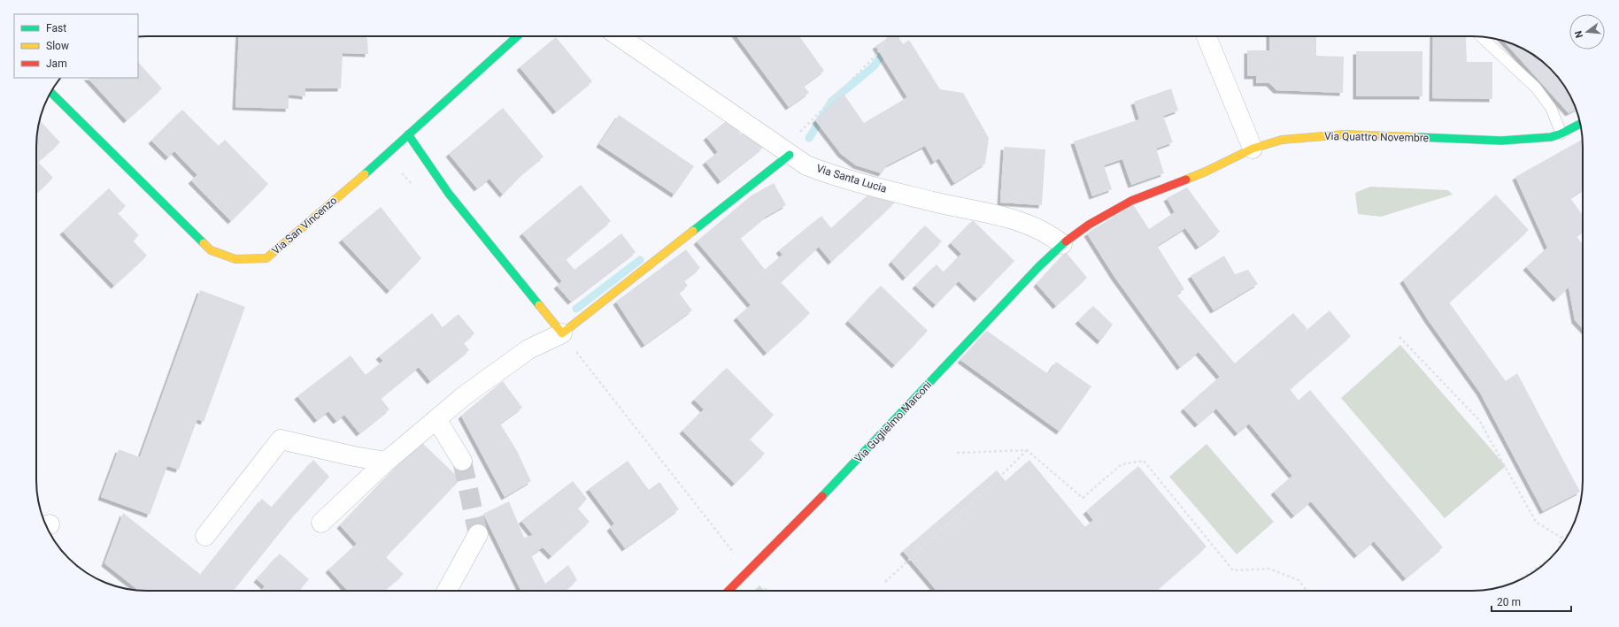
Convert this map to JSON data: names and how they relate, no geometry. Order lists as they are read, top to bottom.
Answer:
{
  "streets": {
    "street": [
      "Via Quattro Novembre",
      "Via Santa Lucia",
      "Via San Vincenzo",
      "Via Guglielmo Marconi"
    ]
  },
  "crossings": [
    ["Via Quattro Novembre", "Via Santa Lucia"],
    ["Via Quattro Novembre", "Via Guglielmo Marconi"],
    ["Via Santa Lucia", "Via Guglielmo Marconi"]
  ],
  "legend": ["Fast", "Slow", "Jam"],
  "scale_bar": "20 m",
  "north": "left"
}
